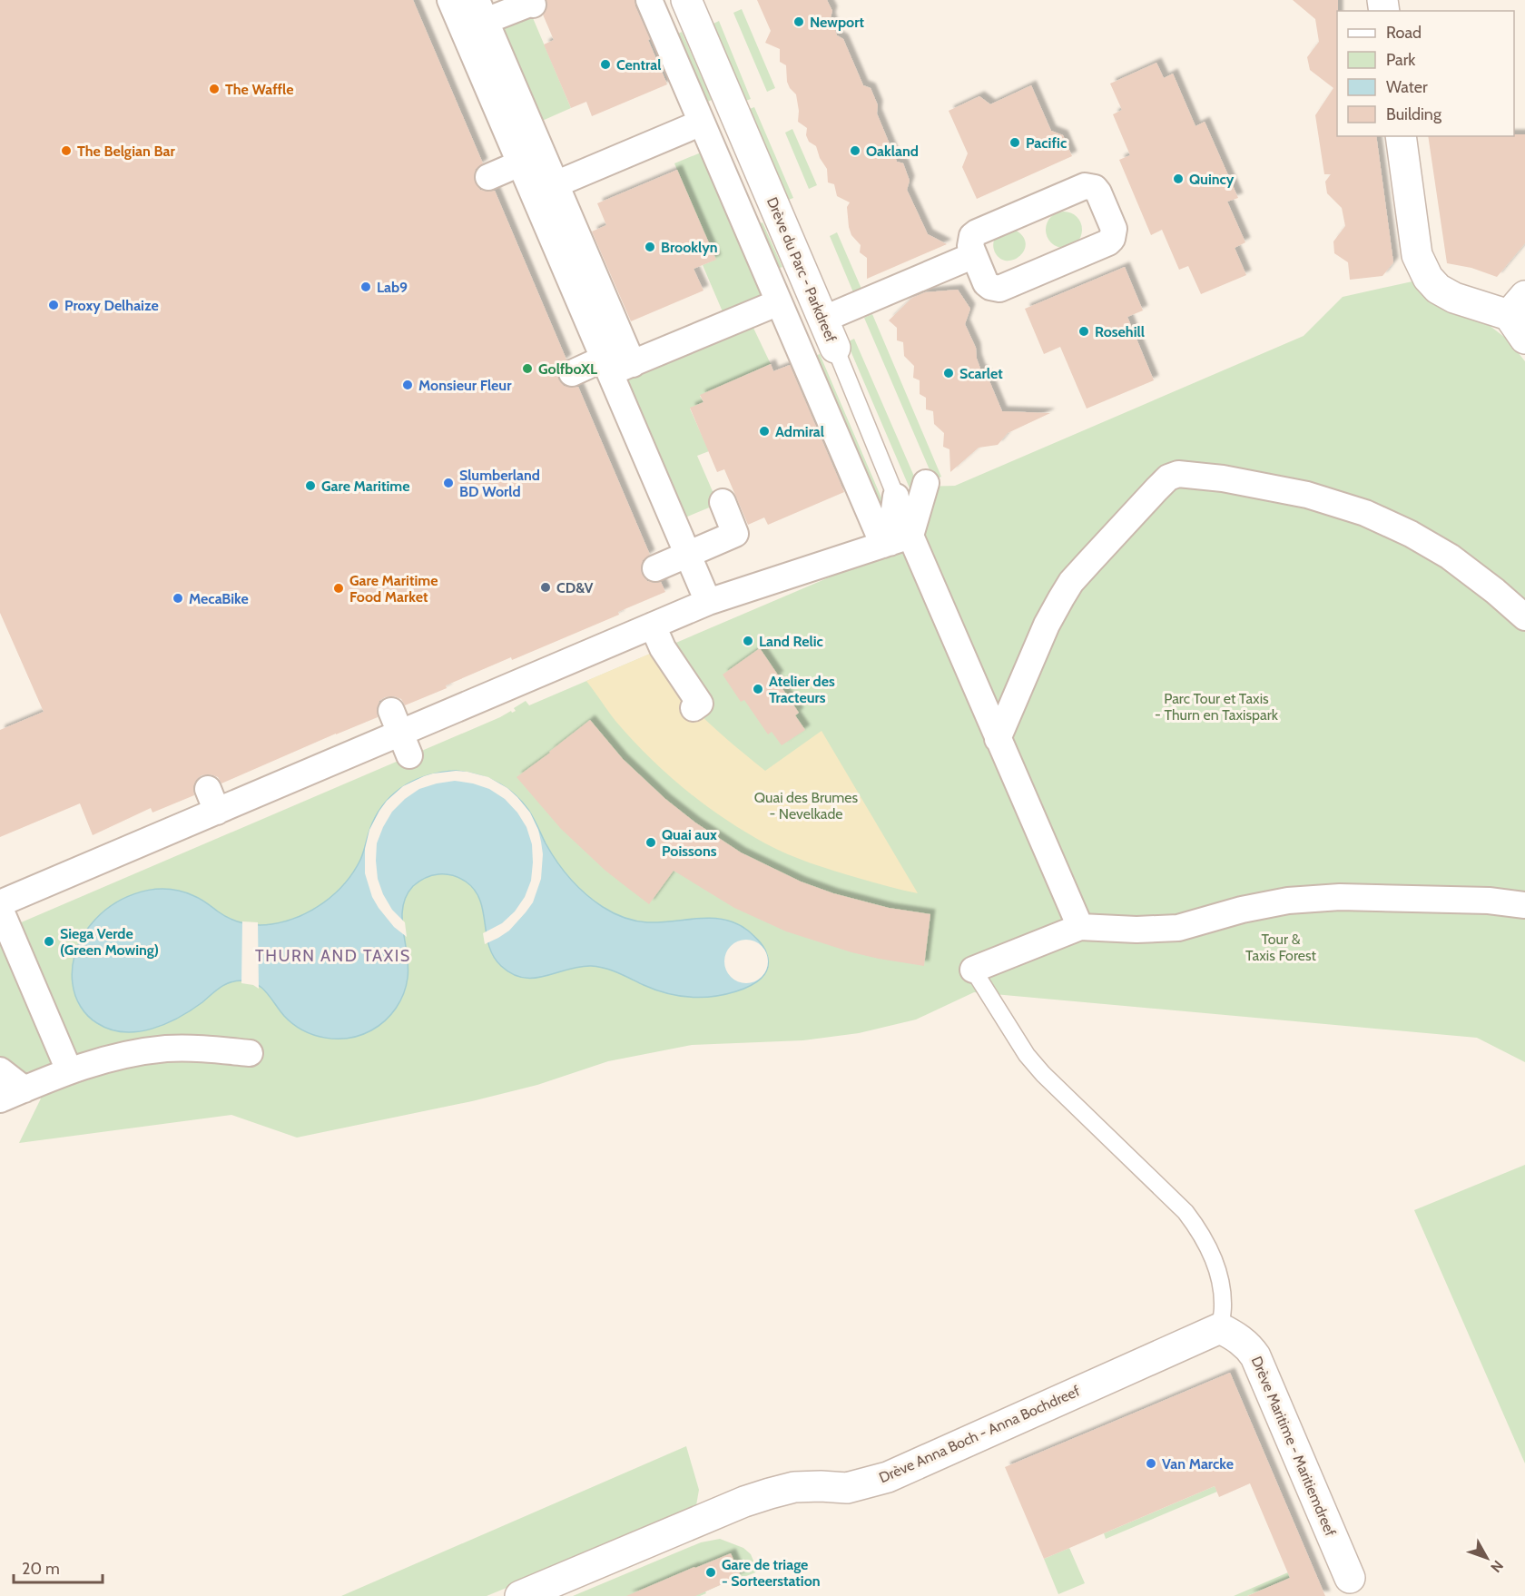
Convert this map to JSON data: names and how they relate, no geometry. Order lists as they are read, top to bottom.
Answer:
{
  "streets": {
    "street": ["Drève du Parc - Parkdreef", "Drève Anna Boch - Anna Bochdreef", "Drève Maritime - Maritiemdreef"]
  },
  "crossings": [
    ["Drève Anna Boch - Anna Bochdreef", "Drève Maritime - Maritiemdreef"]
  ],
  "districts": ["THURN AND TAXIS"],
  "parks": ["Parc Tour et Taxis - Thurn en Taxispark", "Quai des Brumes - Nevelkade", "Tour & Taxis Forest"],
  "places": [
    "Newport",
    "Central",
    "The Waffle",
    "Pacific",
    "The Belgian Bar",
    "Oakland",
    "Quincy",
    "Brooklyn",
    "Lab9",
    "Proxy Delhaize",
    "Rosehill",
    "GolfboXL",
    "Scarlet",
    "Monsieur Fleur",
    "Admiral",
    "Slumberland BD World",
    "Gare Maritime",
    "CD&V",
    "Gare Maritime Food Market",
    "MecaBike",
    "Land Relic",
    "Atelier des Tracteurs",
    "Quai aux Poissons",
    "Siega Verde (Green Mowing)",
    "Van Marcke",
    "Gare de triage - Sorteerstation"
  ],
  "legend": [
    "Road",
    "Park",
    "Water",
    "Building"
  ],
  "scale_bar": "20 m",
  "north": "bottom right"
}
